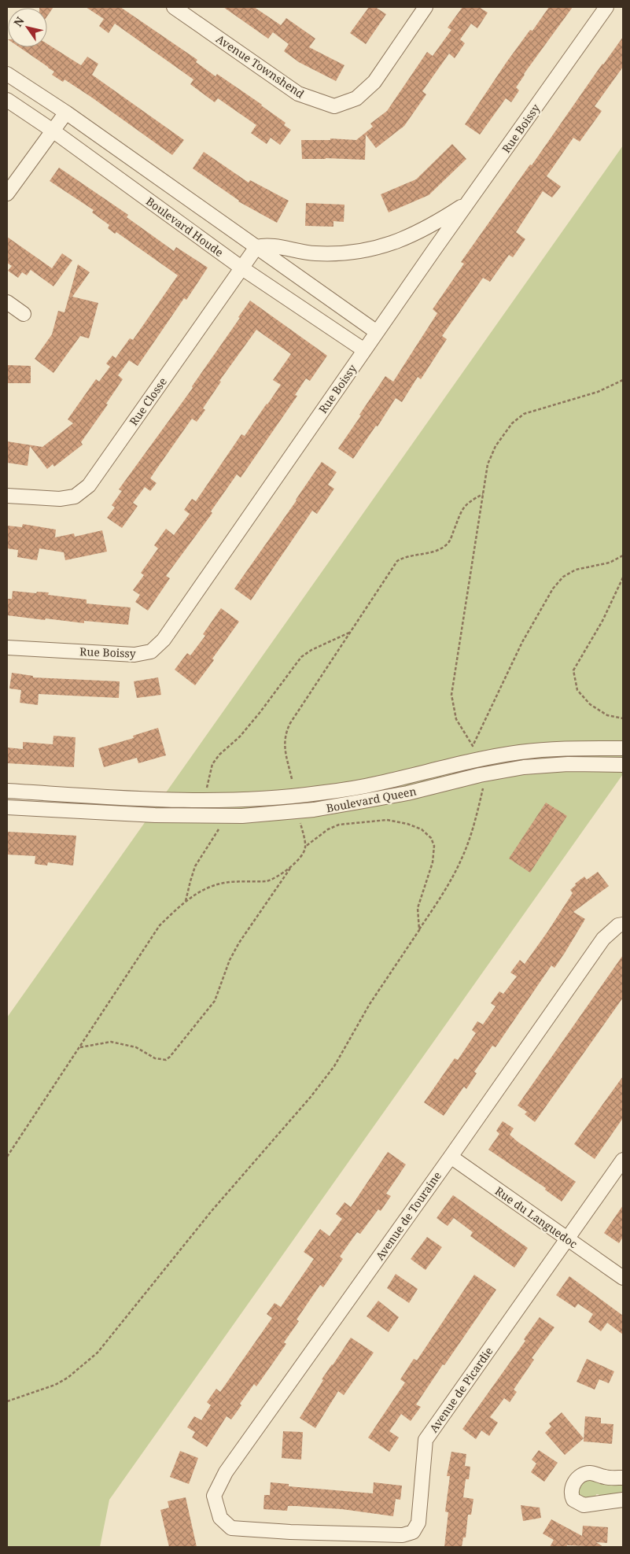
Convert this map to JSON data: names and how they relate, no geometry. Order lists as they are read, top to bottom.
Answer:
{
  "streets": {
    "street": [
      "Avenue Townshend",
      "Rue Boissy",
      "Boulevard Houde",
      "Rue Closse",
      "Boulevard Queen",
      "Avenue de Touraine",
      "Rue du Languedoc",
      "Avenue de Picardie"
    ]
  },
  "crossings": [
    ["Rue Boissy", "Boulevard Houde"],
    ["Boulevard Houde", "Rue Closse"],
    ["Avenue de Touraine", "Rue du Languedoc"],
    ["Avenue de Touraine", "Avenue de Picardie"],
    ["Rue du Languedoc", "Avenue de Picardie"]
  ],
  "north": "top left"
}
